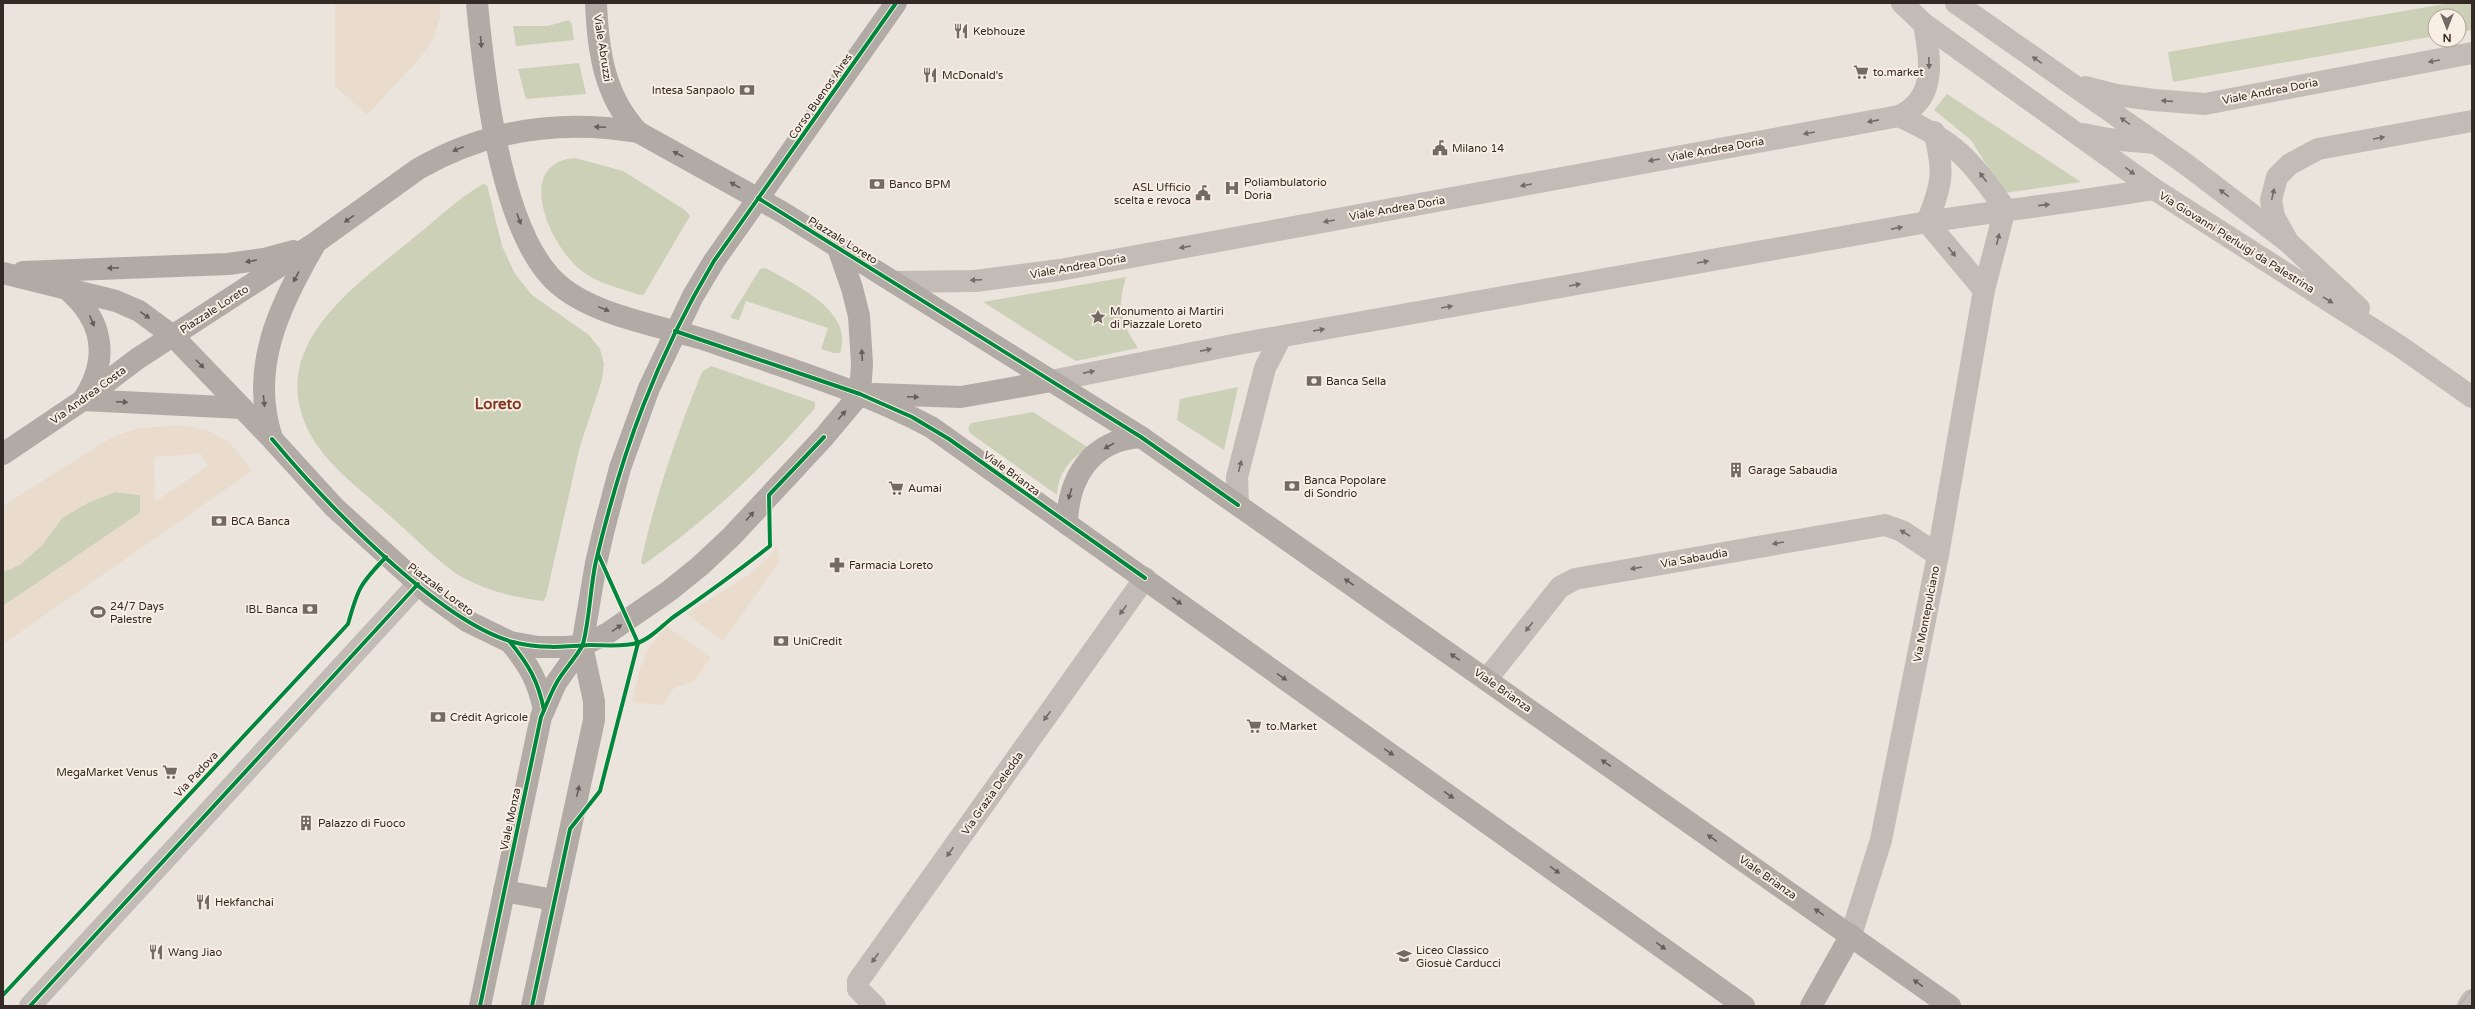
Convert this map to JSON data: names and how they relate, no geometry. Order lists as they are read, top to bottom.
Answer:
{
  "streets": {
    "main road": [
      "Viale Abruzzi",
      "Corso Buenos Aires",
      "Piazzale Loreto",
      "Via Andrea Costa",
      "Viale Brianza",
      "Viale Monza"
    ],
    "street": [
      "Viale Andrea Doria",
      "Via Giovanni Pierluigi da Palestrina",
      "Via Sabaudia",
      "Via Montepulciano",
      "Via Grazia Deledda"
    ],
    "cycle path": ["Via Padova"]
  },
  "crossings": [
    ["Viale Abruzzi", "Piazzale Loreto"],
    ["Viale Andrea Doria", "Piazzale Loreto"],
    ["Viale Andrea Doria", "Via Giovanni Pierluigi da Palestrina"],
    ["Corso Buenos Aires", "Piazzale Loreto"],
    ["Piazzale Loreto", "Via Andrea Costa"],
    ["Piazzale Loreto", "Viale Brianza"],
    ["Piazzale Loreto", "Viale Monza"],
    ["Viale Brianza", "Via Sabaudia"],
    ["Viale Brianza", "Via Montepulciano"],
    ["Viale Brianza", "Via Grazia Deledda"],
    ["Via Sabaudia", "Via Montepulciano"]
  ],
  "one_way": ["Via Sabaudia", "Via Grazia Deledda"],
  "districts": ["Loreto"],
  "places": {
    "restaurant": [
      "Kebhouze",
      "McDonald's",
      "Hekfanchai",
      "Wang Jiao"
    ],
    "supermarket": [
      "to.market",
      "Aumai",
      "to.Market",
      "MegaMarket Venus"
    ],
    "bank": [
      "Intesa Sanpaolo",
      "Banco BPM",
      "Banca Sella",
      "Banca Popolare di Sondrio",
      "BCA Banca",
      "IBL Banca",
      "UniCredit",
      "Crédit Agricole"
    ],
    "public building": ["Milano 14", "ASL Ufficio scelta e revoca"],
    "hospital": ["Poliambulatorio Doria"],
    "place": ["Monumento ai Martiri di Piazzale Loreto"],
    "building": ["Garage Sabaudia", "Palazzo di Fuoco"],
    "pharmacy": ["Farmacia Loreto"],
    "sports": ["24/7 Days Palestre"],
    "school or university": ["Liceo Classico Giosuè Carducci"]
  },
  "north": "bottom"
}
